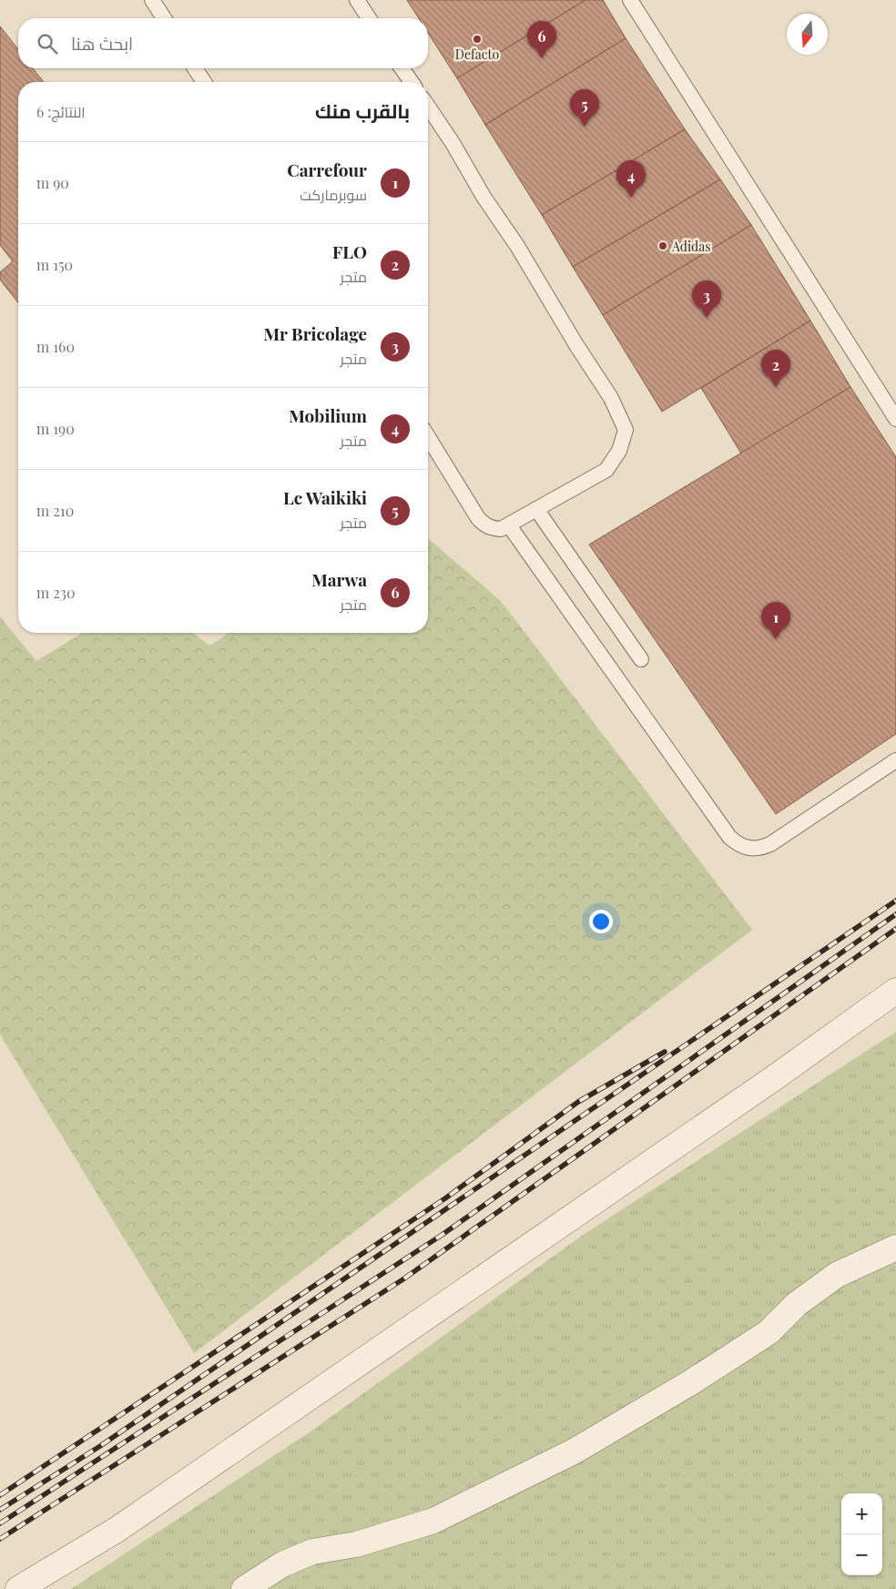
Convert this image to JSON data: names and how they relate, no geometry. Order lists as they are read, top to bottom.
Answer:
{
  "places": ["Defacto", "Adidas"],
  "north": "bottom",
  "page": {
    "search": "ابحث هنا",
    "pins": [
      "6",
      "5",
      "4",
      "3",
      "2",
      "1"
    ],
    "heading": ["بالقرب منك", "النتائج: 6"],
    "list": [
      {
        "mark": "1",
        "name": "Carrefour",
        "note": "سوبرماركت",
        "value": "90 m"
      },
      {
        "mark": "2",
        "name": "FLO",
        "note": "متجر",
        "value": "150 m"
      },
      {
        "mark": "3",
        "name": "Mr Bricolage",
        "note": "متجر",
        "value": "160 m"
      },
      {
        "mark": "4",
        "name": "Mobilium",
        "note": "متجر",
        "value": "190 m"
      },
      {
        "mark": "5",
        "name": "Lc Waikiki",
        "note": "متجر",
        "value": "210 m"
      },
      {
        "mark": "6",
        "name": "Marwa",
        "note": "متجر",
        "value": "230 m"
      }
    ],
    "map_buttons": ["+", "−"]
  }
}
